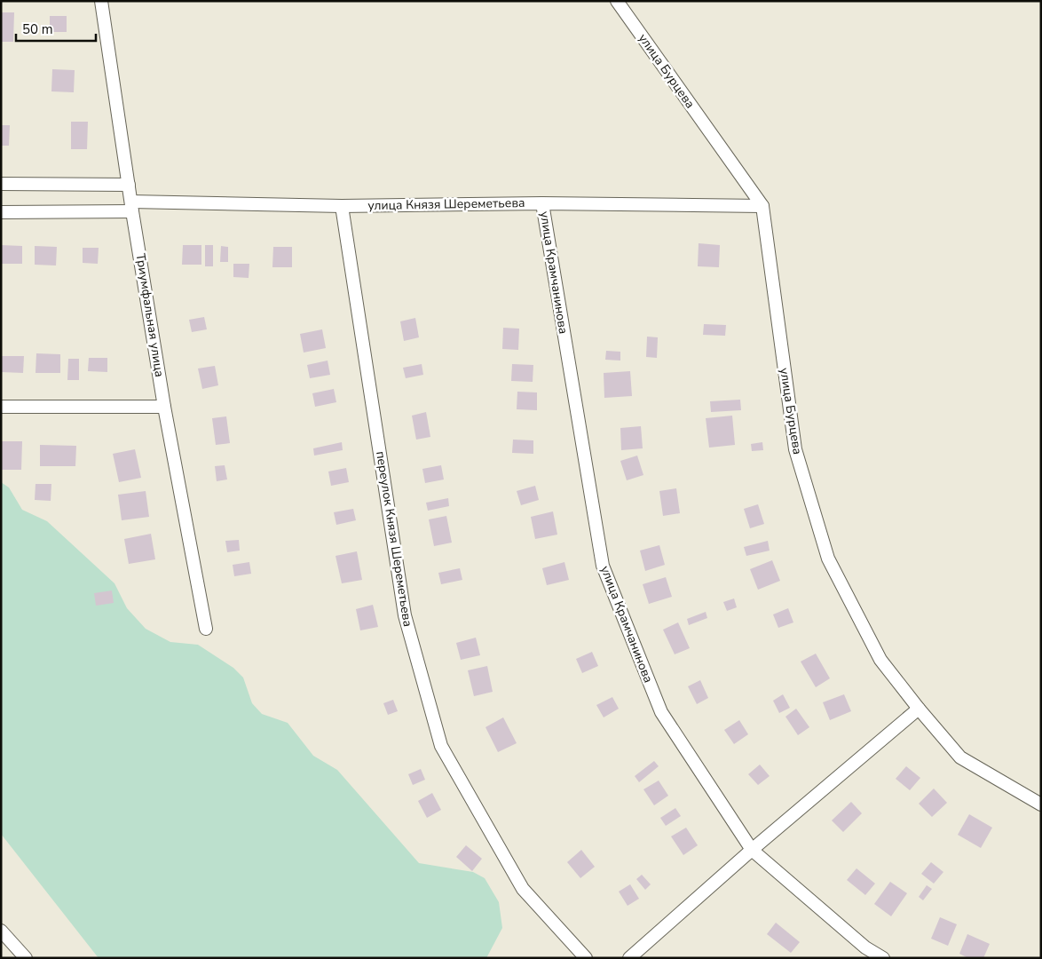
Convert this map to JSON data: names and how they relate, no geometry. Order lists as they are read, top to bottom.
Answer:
{
  "streets": {
    "street": [
      "улица Бурцева",
      "улица Князя Шереметьева",
      "улица Крамчанинова",
      "Триумфальная улица",
      "переулок Князя Шереметьева"
    ]
  },
  "crossings": [
    ["улица Бурцева", "улица Князя Шереметьева"],
    ["улица Князя Шереметьева", "улица Крамчанинова"],
    ["улица Князя Шереметьева", "Триумфальная улица"],
    ["улица Князя Шереметьева", "переулок Князя Шереметьева"]
  ],
  "scale_bar": "50 m"
}
